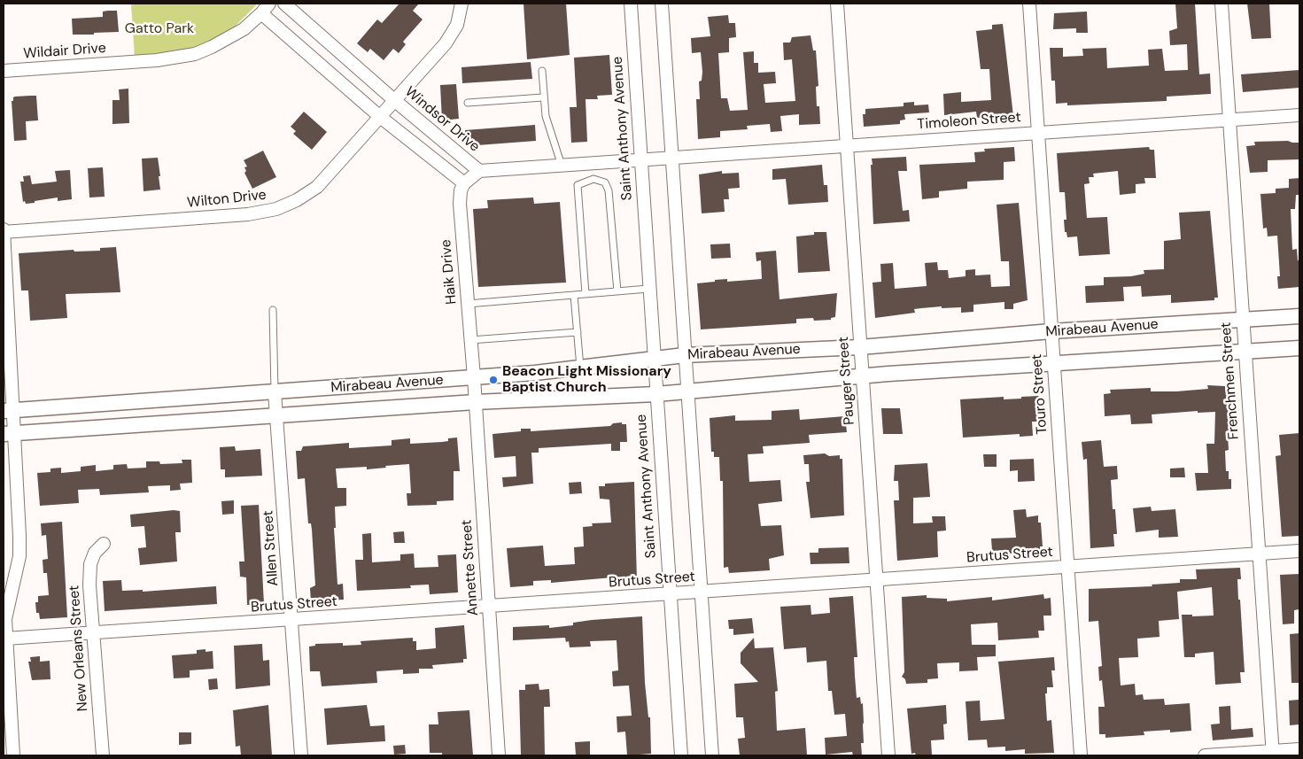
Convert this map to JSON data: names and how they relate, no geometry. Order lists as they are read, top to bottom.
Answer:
{
  "streets": {
    "street": [
      "Wildair Drive",
      "Windsor Drive",
      "Timoleon Street",
      "Saint Anthony Avenue",
      "Wilton Drive",
      "Haik Drive",
      "Mirabeau Avenue",
      "Pauger Street",
      "Frenchmen Street",
      "Touro Street",
      "Allen Street",
      "Brutus Street",
      "Annette Street",
      "New Orleans Street"
    ]
  },
  "crossings": [
    ["Windsor Drive", "Timoleon Street"],
    ["Windsor Drive", "Saint Anthony Avenue"],
    ["Windsor Drive", "Wilton Drive"],
    ["Timoleon Street", "Saint Anthony Avenue"],
    ["Timoleon Street", "Pauger Street"],
    ["Timoleon Street", "Frenchmen Street"],
    ["Timoleon Street", "Touro Street"],
    ["Saint Anthony Avenue", "Mirabeau Avenue"],
    ["Saint Anthony Avenue", "Brutus Street"],
    ["Haik Drive", "Mirabeau Avenue"],
    ["Haik Drive", "Annette Street"],
    ["Mirabeau Avenue", "Pauger Street"],
    ["Mirabeau Avenue", "Frenchmen Street"],
    ["Mirabeau Avenue", "Touro Street"],
    ["Mirabeau Avenue", "Allen Street"],
    ["Mirabeau Avenue", "Annette Street"],
    ["Pauger Street", "Brutus Street"],
    ["Frenchmen Street", "Brutus Street"],
    ["Touro Street", "Brutus Street"],
    ["Allen Street", "Brutus Street"],
    ["Brutus Street", "Annette Street"],
    ["Brutus Street", "New Orleans Street"]
  ],
  "parks": ["Gatto Park"],
  "places": ["Beacon Light Missionary Baptist Church"]
}
